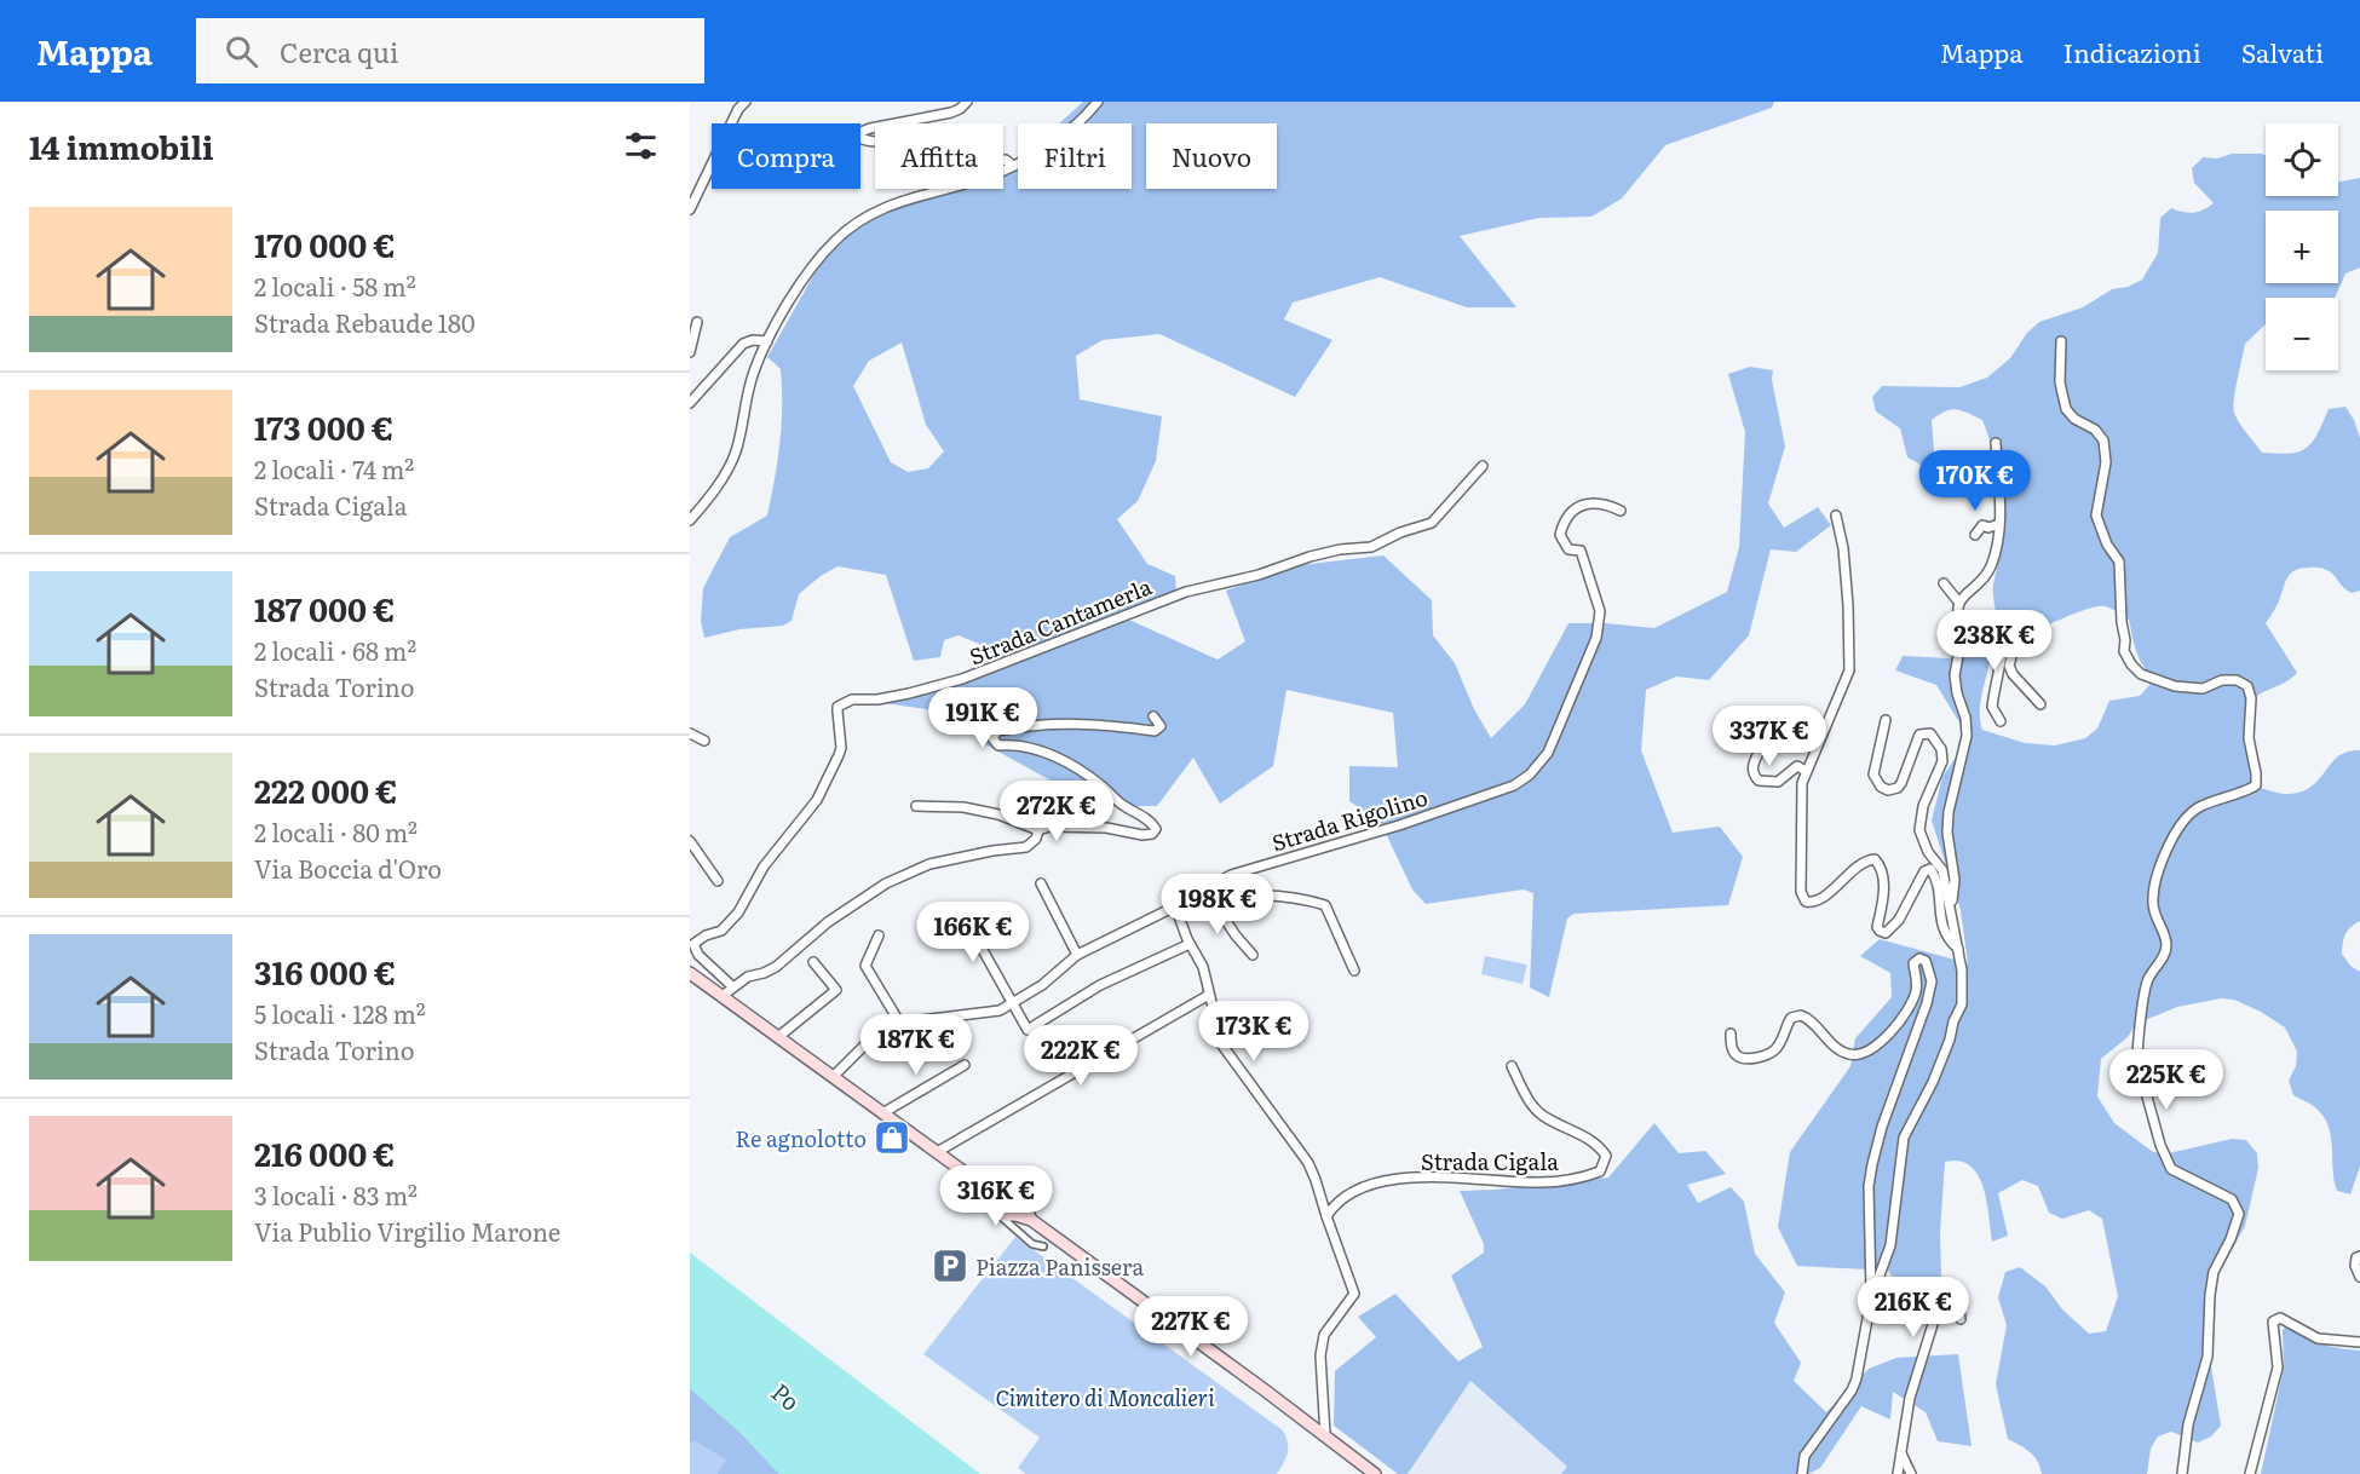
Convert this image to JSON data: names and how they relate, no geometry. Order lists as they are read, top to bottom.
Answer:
{
  "streets": {
    "street": ["Strada Cantamerla", "Strada Rigolino", "Strada Cigala"]
  },
  "water": ["Po"],
  "parks": ["Cimitero di Moncalieri"],
  "places": {
    "shop": ["Re agnolotto"],
    "parking": ["Piazza Panissera"]
  },
  "page": {
    "header": "Mappa",
    "search": "Cerca qui",
    "nav": ["Mappa", "Indicazioni", "Salvati"],
    "heading": "14 immobili",
    "map_buttons": ["+", "−"],
    "chip": [
      "Compra",
      "Affitta",
      "Filtri",
      "Nuovo"
    ],
    "list": [
      {
        "name": "170 000 €",
        "note": "2 locali · 58 m² · Strada Rebaude 180"
      },
      {
        "name": "173 000 €",
        "note": "2 locali · 74 m² · Strada Cigala"
      },
      {
        "name": "187 000 €",
        "note": "2 locali · 68 m² · Strada Torino"
      },
      {
        "name": "222 000 €",
        "note": "2 locali · 80 m² · Via Boccia d'Oro"
      },
      {
        "name": "316 000 €",
        "note": "5 locali · 128 m² · Strada Torino"
      },
      {
        "name": "216 000 €",
        "note": "3 locali · 83 m² · Via Publio Virgilio Marone"
      }
    ],
    "price": [
      "170K €",
      "238K €",
      "191K €",
      "337K €",
      "272K €",
      "198K €",
      "166K €",
      "173K €",
      "187K €",
      "222K €",
      "225K €",
      "316K €",
      "216K €",
      "227K €"
    ]
  }
}
